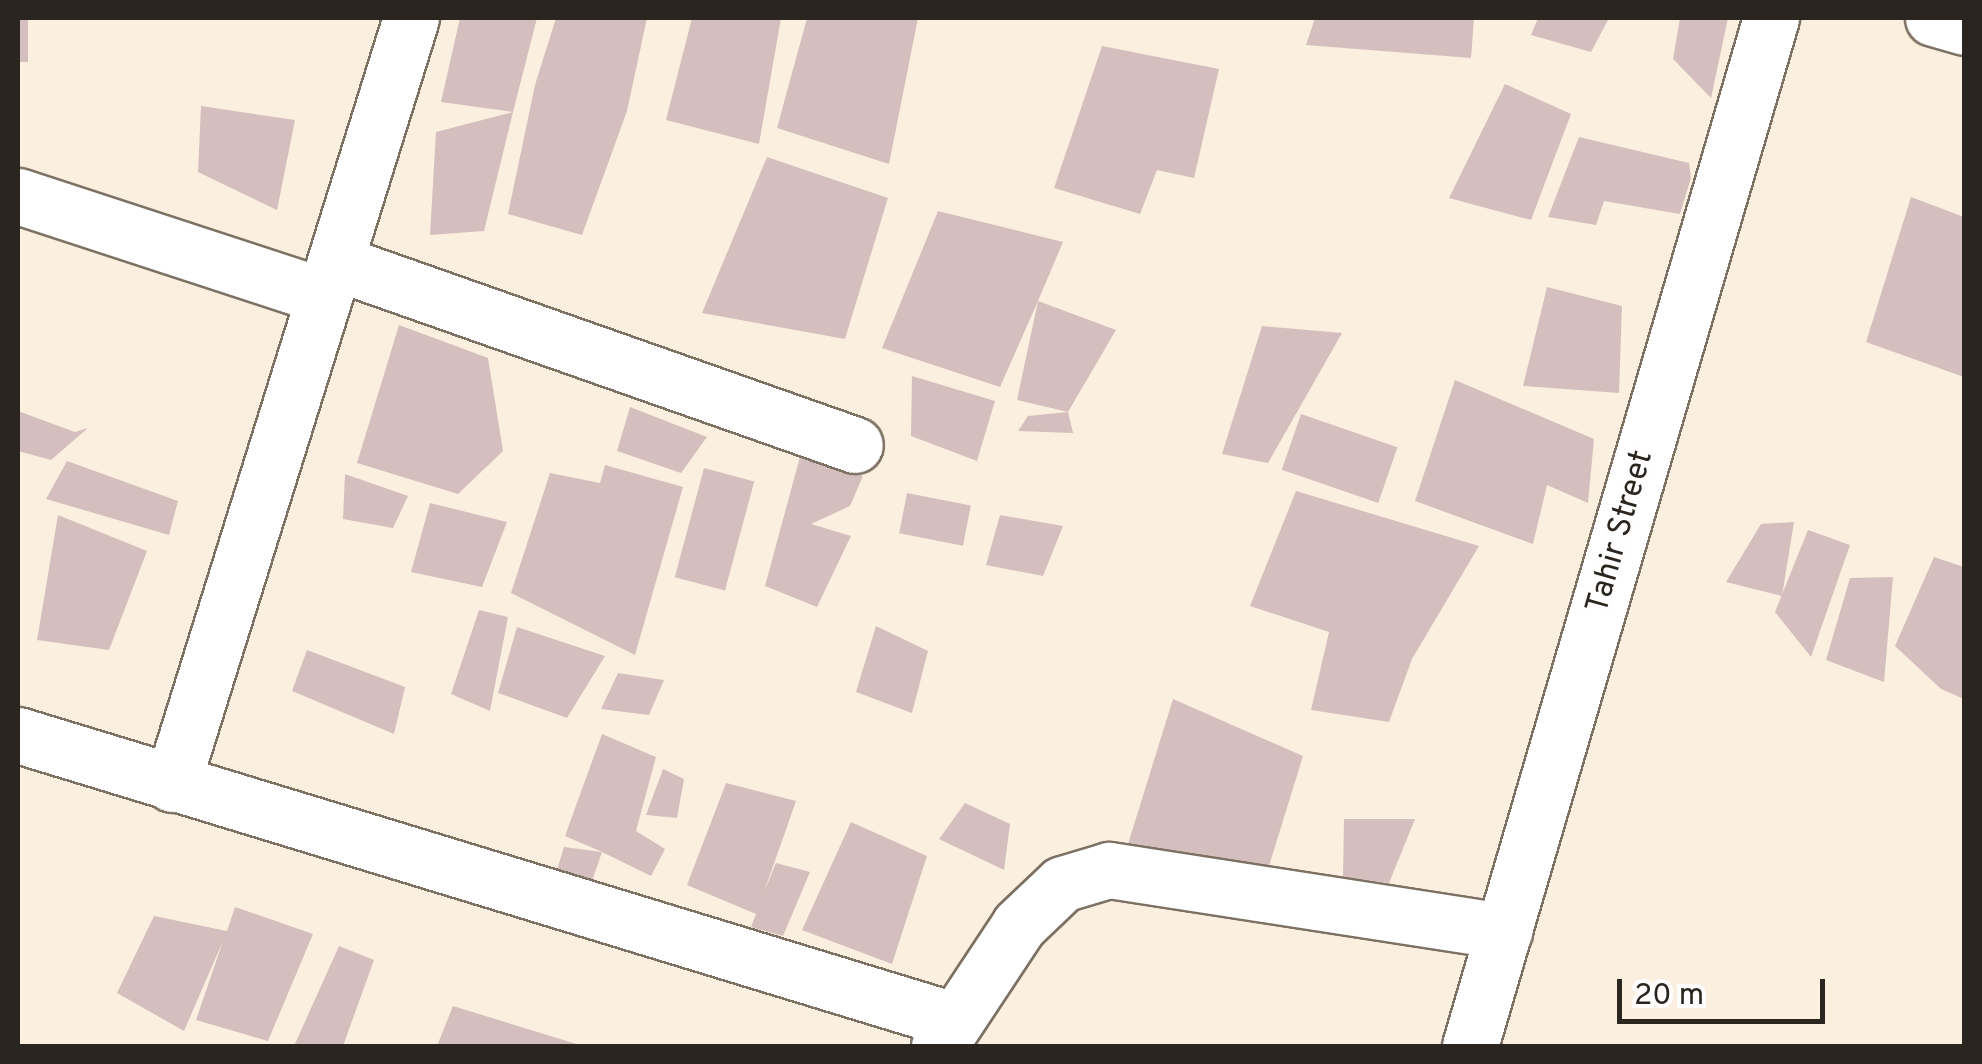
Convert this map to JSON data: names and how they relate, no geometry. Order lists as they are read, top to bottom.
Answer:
{
  "streets": {
    "street": ["Tahir Street"]
  },
  "scale_bar": "20 m"
}
